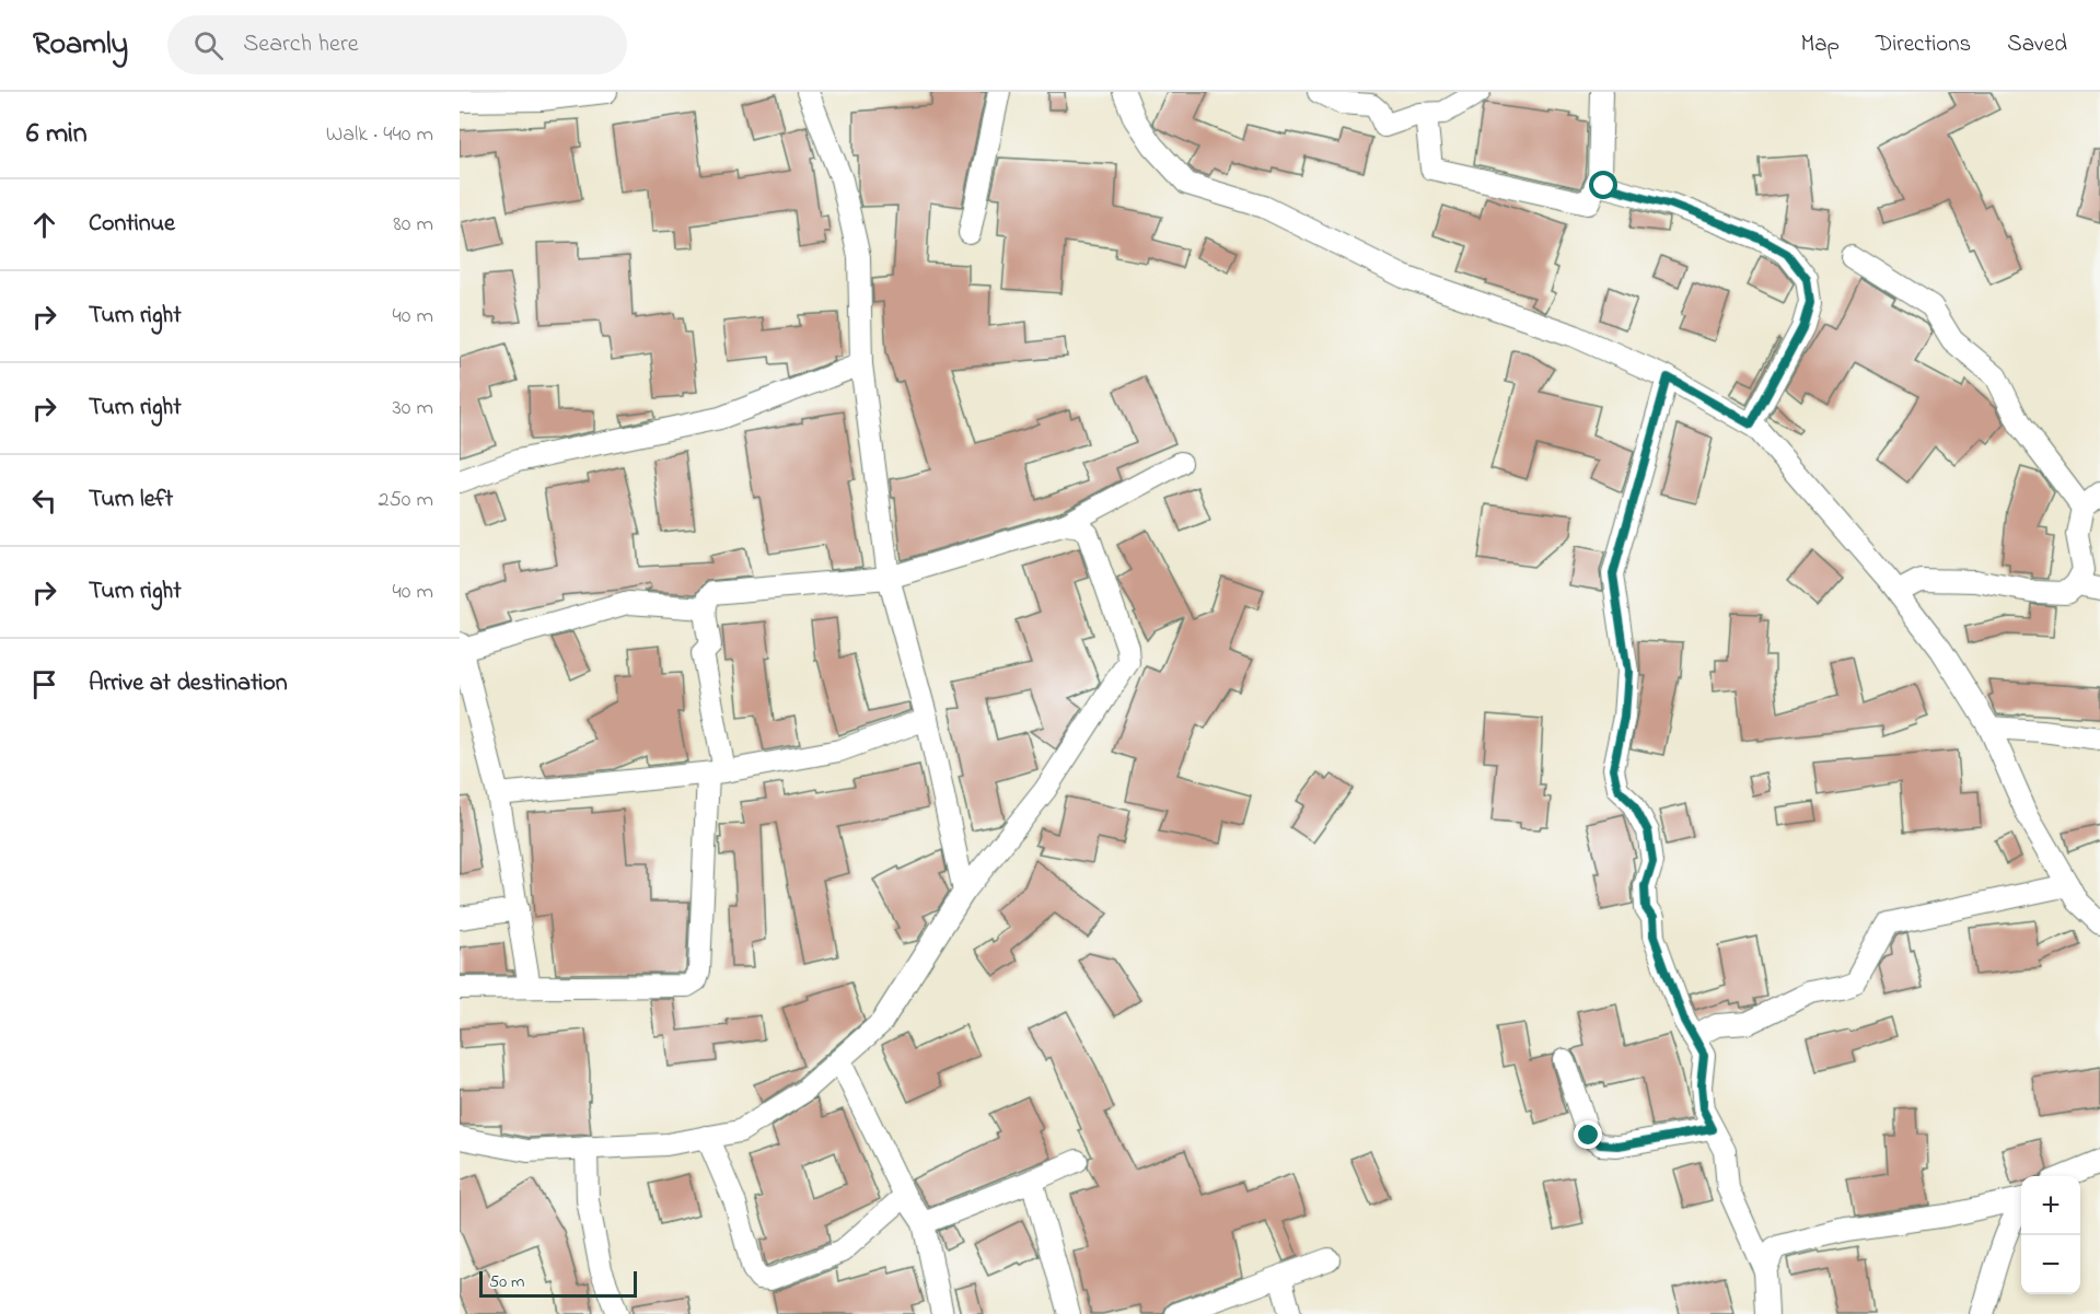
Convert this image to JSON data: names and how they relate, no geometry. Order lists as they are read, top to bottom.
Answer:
{
  "scale_bar": "50 m",
  "page": {
    "header": "Roamly",
    "search": "Search here",
    "nav": ["Map", "Directions", "Saved"],
    "heading": ["6 min", "Walk · 440 m"],
    "list": [
      ["Continue", "80 m"],
      ["Turn right", "40 m"],
      ["Turn right", "30 m"],
      ["Turn left", "250 m"],
      ["Turn right", "40 m"],
      "Arrive at destination"
    ],
    "map_buttons": ["+", "−"],
    "scale": "50 m"
  }
}
